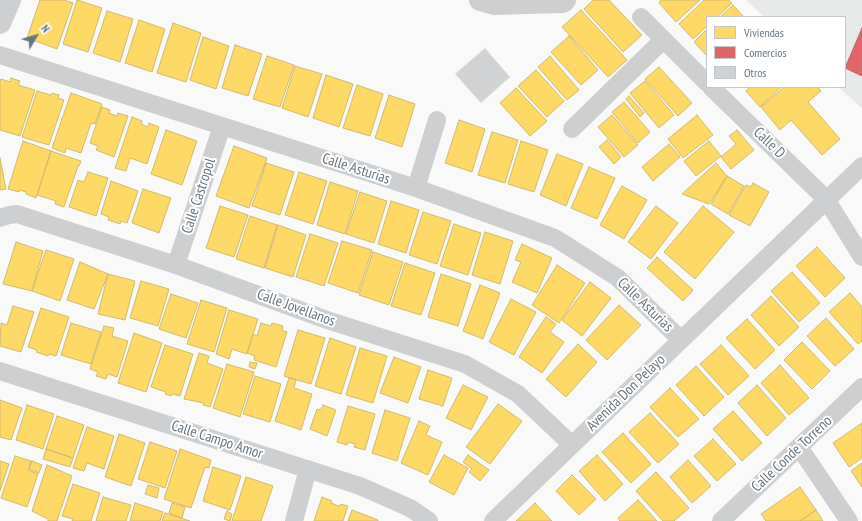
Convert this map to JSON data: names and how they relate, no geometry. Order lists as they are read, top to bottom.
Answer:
{
  "streets": {
    "street": [
      "Calle D",
      "Calle Asturias",
      "Calle Castropol",
      "Calle Jovellanos",
      "Avenida Don Pelayo",
      "Calle Campo Amor",
      "Calle Conde Torreno"
    ]
  },
  "crossings": [
    ["Calle D", "Avenida Don Pelayo"],
    ["Calle Asturias", "Calle Castropol"],
    ["Calle Asturias", "Avenida Don Pelayo"],
    ["Calle Castropol", "Calle Jovellanos"],
    ["Calle Jovellanos", "Avenida Don Pelayo"]
  ],
  "legend": ["Viviendas", "Comercios", "Otros"],
  "north": "top right"
}
